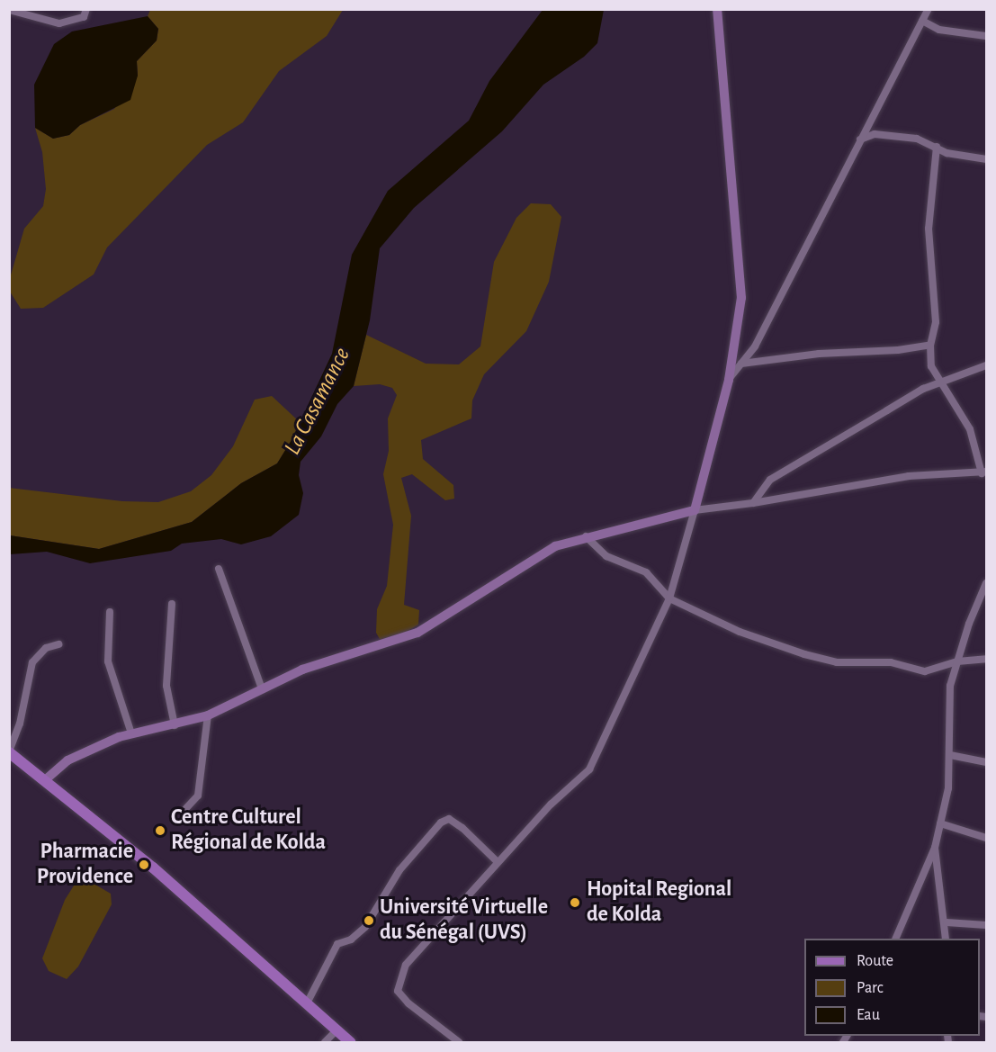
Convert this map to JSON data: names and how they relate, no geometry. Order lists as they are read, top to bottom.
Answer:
{
  "water": ["La Casamance"],
  "places": [
    "Centre Culturel Régional de Kolda",
    "Pharmacie Providence",
    "Hopital Regional de Kolda",
    "Université Virtuelle du Sénégal (UVS)"
  ],
  "legend": ["Route", "Parc", "Eau"]
}
